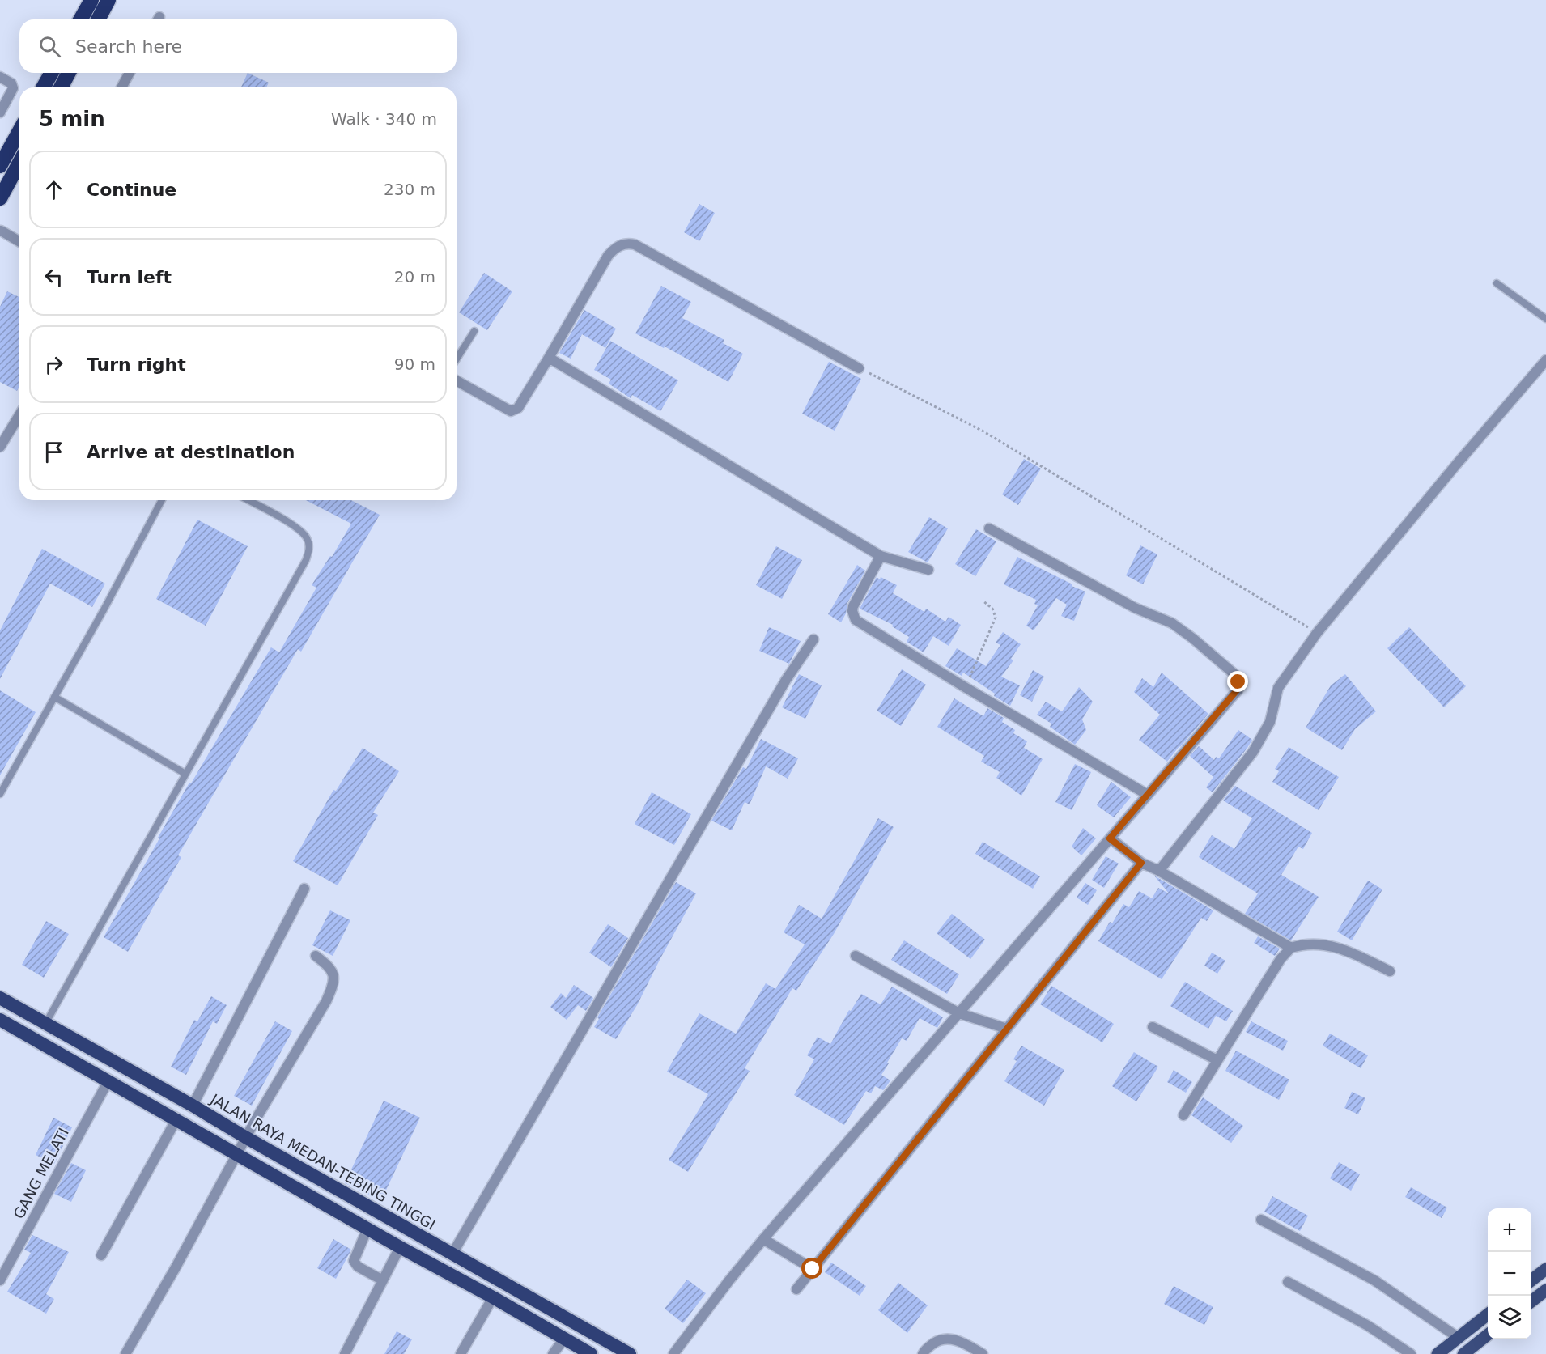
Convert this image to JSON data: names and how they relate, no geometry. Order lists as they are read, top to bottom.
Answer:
{
  "streets": {
    "highway": ["JALAN RAYA MEDAN-TEBING TINGGI"],
    "street": ["GANG MELATI"]
  },
  "page": {
    "search": "Search here",
    "heading": ["5 min", "Walk · 340 m"],
    "list": [
      ["Continue", "230 m"],
      ["Turn left", "20 m"],
      ["Turn right", "90 m"],
      "Arrive at destination"
    ],
    "map_buttons": ["+", "−"]
  }
}
